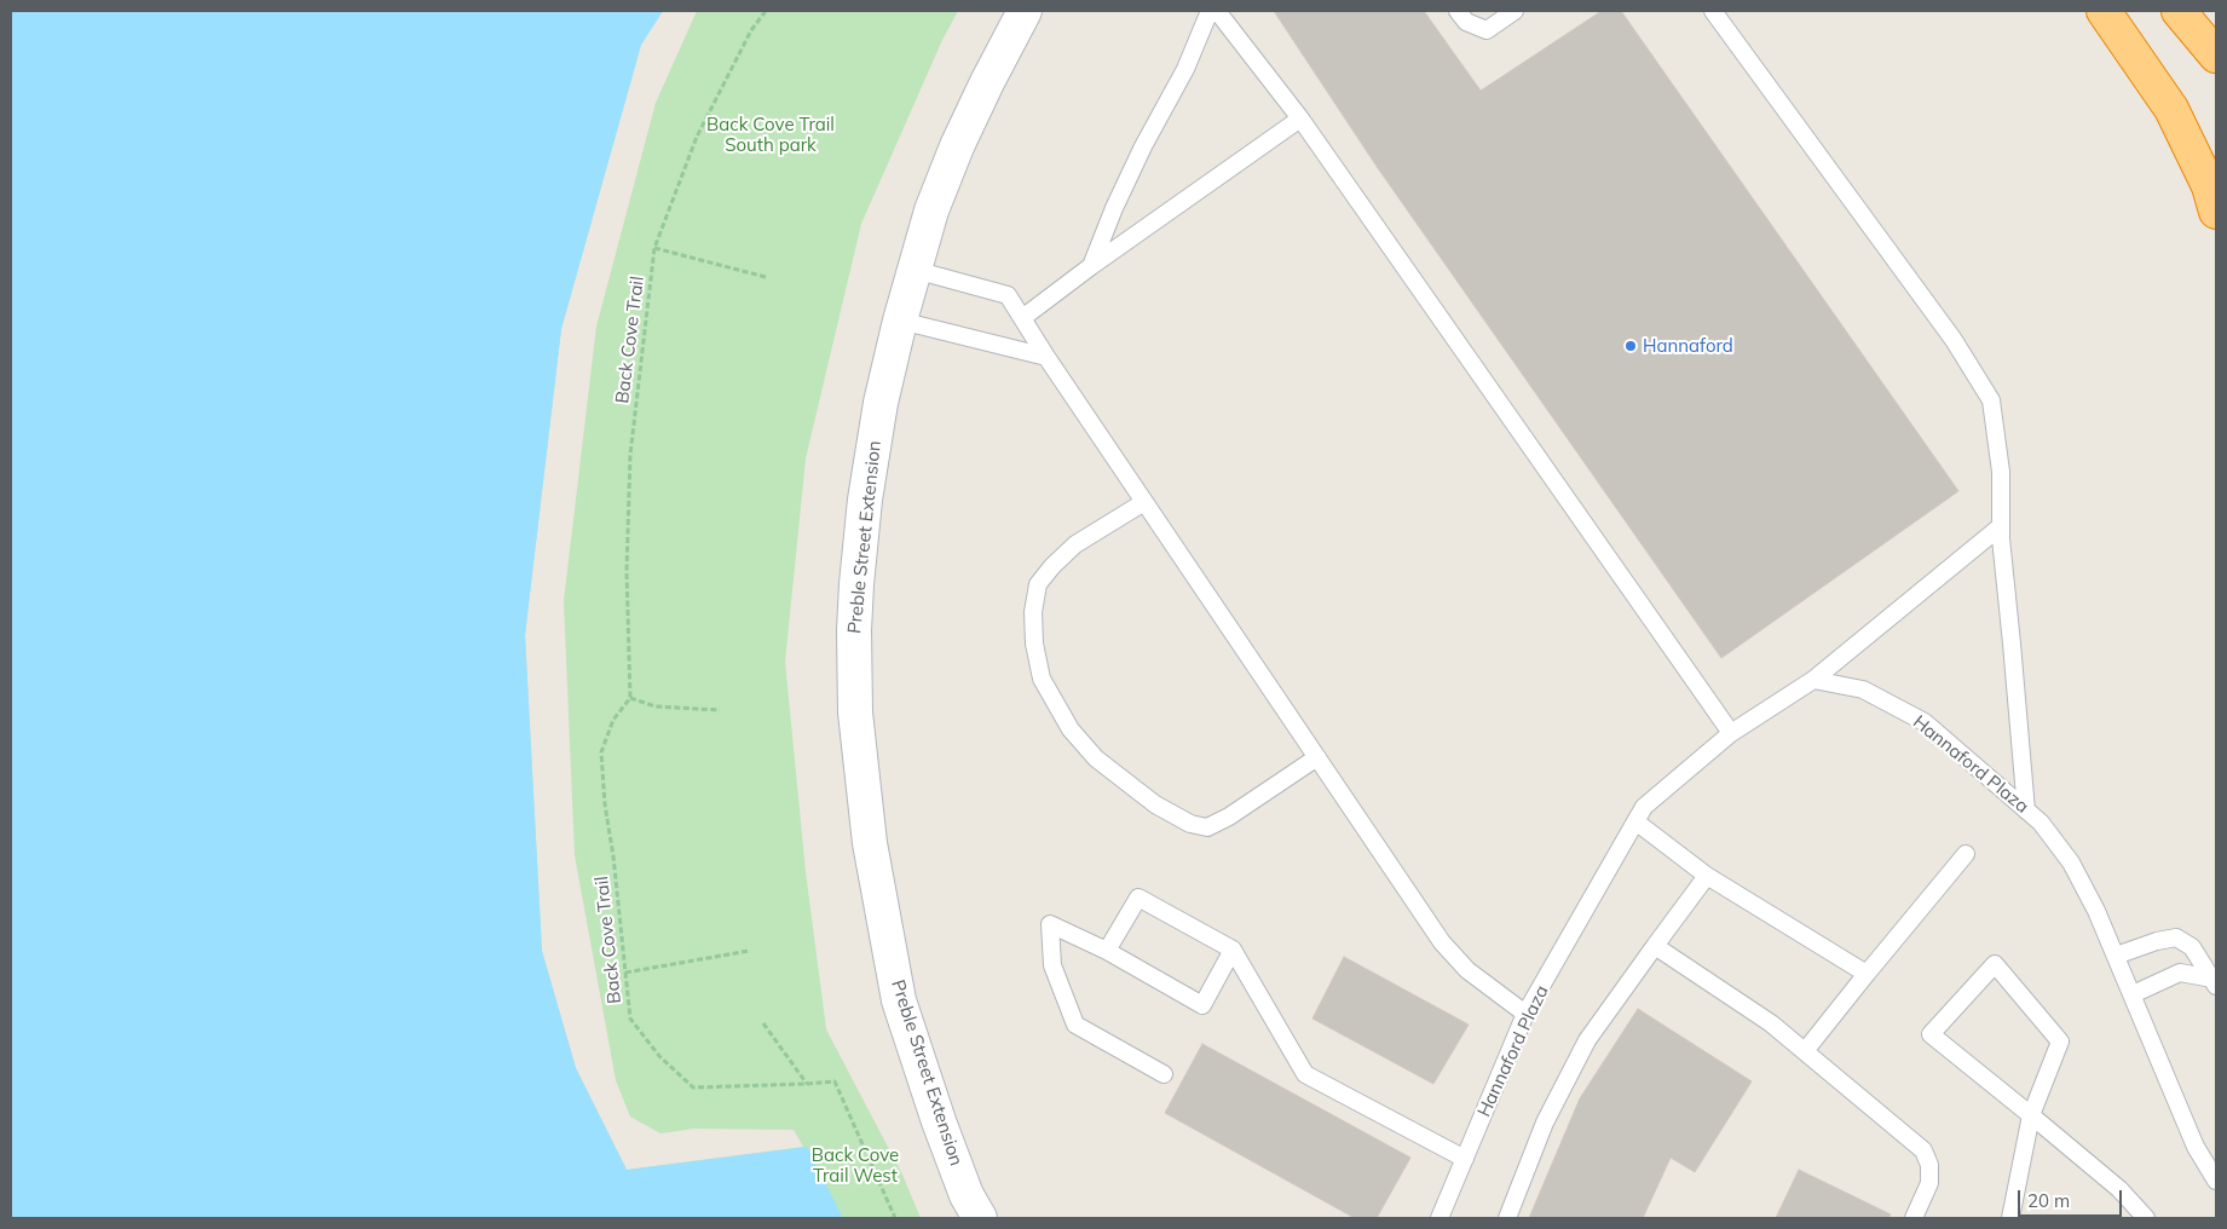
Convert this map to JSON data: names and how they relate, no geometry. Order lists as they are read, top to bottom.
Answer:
{
  "streets": {
    "main road": ["Preble Street Extension"],
    "lane": ["Hannaford Plaza"],
    "path": ["Back Cove Trail"]
  },
  "parks": ["Back Cove Trail South park", "Back Cove Trail West"],
  "places": ["Hannaford"],
  "scale_bar": "20 m"
}
